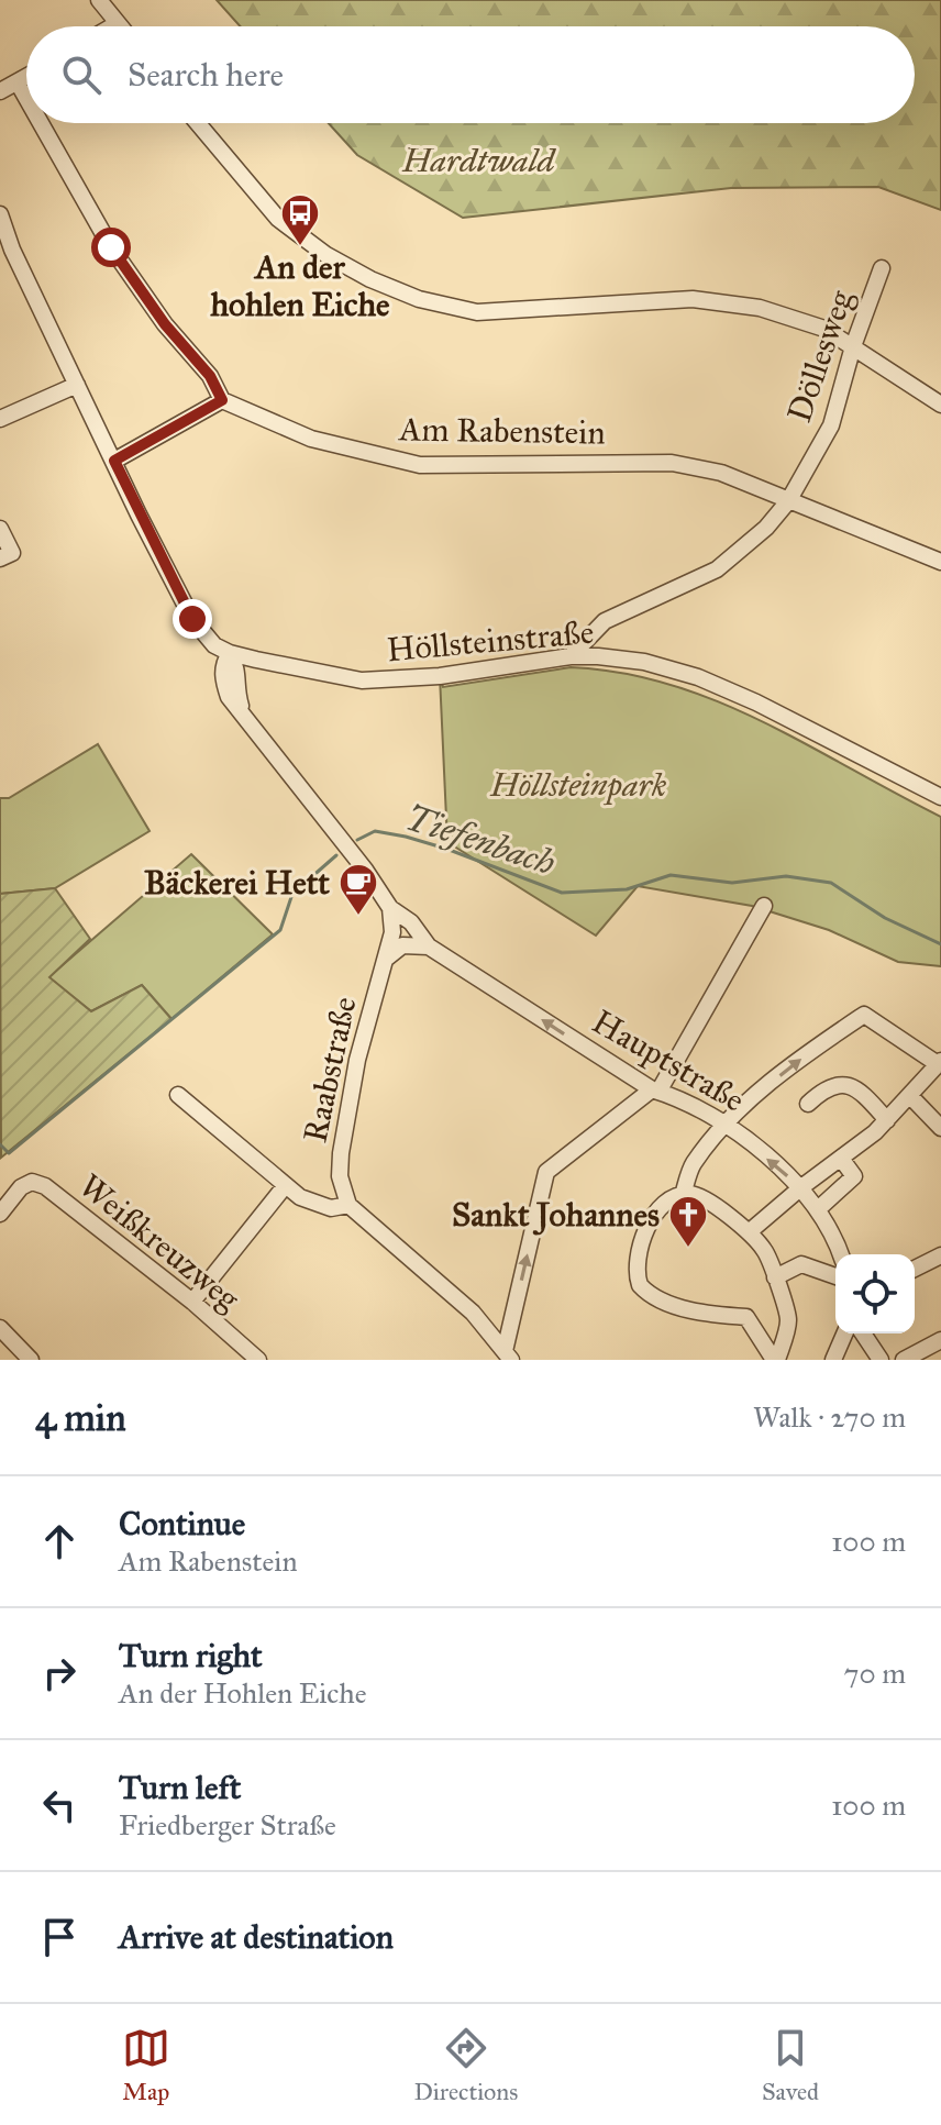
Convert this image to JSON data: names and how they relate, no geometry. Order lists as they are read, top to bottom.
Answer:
{
  "streets": {
    "street": [
      "Döllesweg",
      "Am Rabenstein",
      "Höllsteinstraße",
      "Hauptstraße",
      "Raabstraße",
      "Weißkreuzweg"
    ]
  },
  "crossings": [
    ["Döllesweg", "Am Rabenstein"],
    ["Döllesweg", "Höllsteinstraße"],
    ["Hauptstraße", "Raabstraße"]
  ],
  "one_way": ["Hauptstraße"],
  "water": ["Tiefenbach"],
  "parks": ["Hardtwald", "Höllsteinpark"],
  "places": {
    "bus stop": ["An der hohlen Eiche"],
    "cafe": ["Bäckerei Hett"],
    "church": ["Sankt Johannes"]
  },
  "page": {
    "search": "Search here",
    "heading": ["4 min", "Walk · 270 m"],
    "list": [
      ["Continue", "Am Rabenstein", "100 m"],
      ["Turn right", "An der Hohlen Eiche", "70 m"],
      ["Turn left", "Friedberger Straße", "100 m"],
      "Arrive at destination"
    ],
    "nav": ["Map", "Directions", "Saved"]
  }
}
